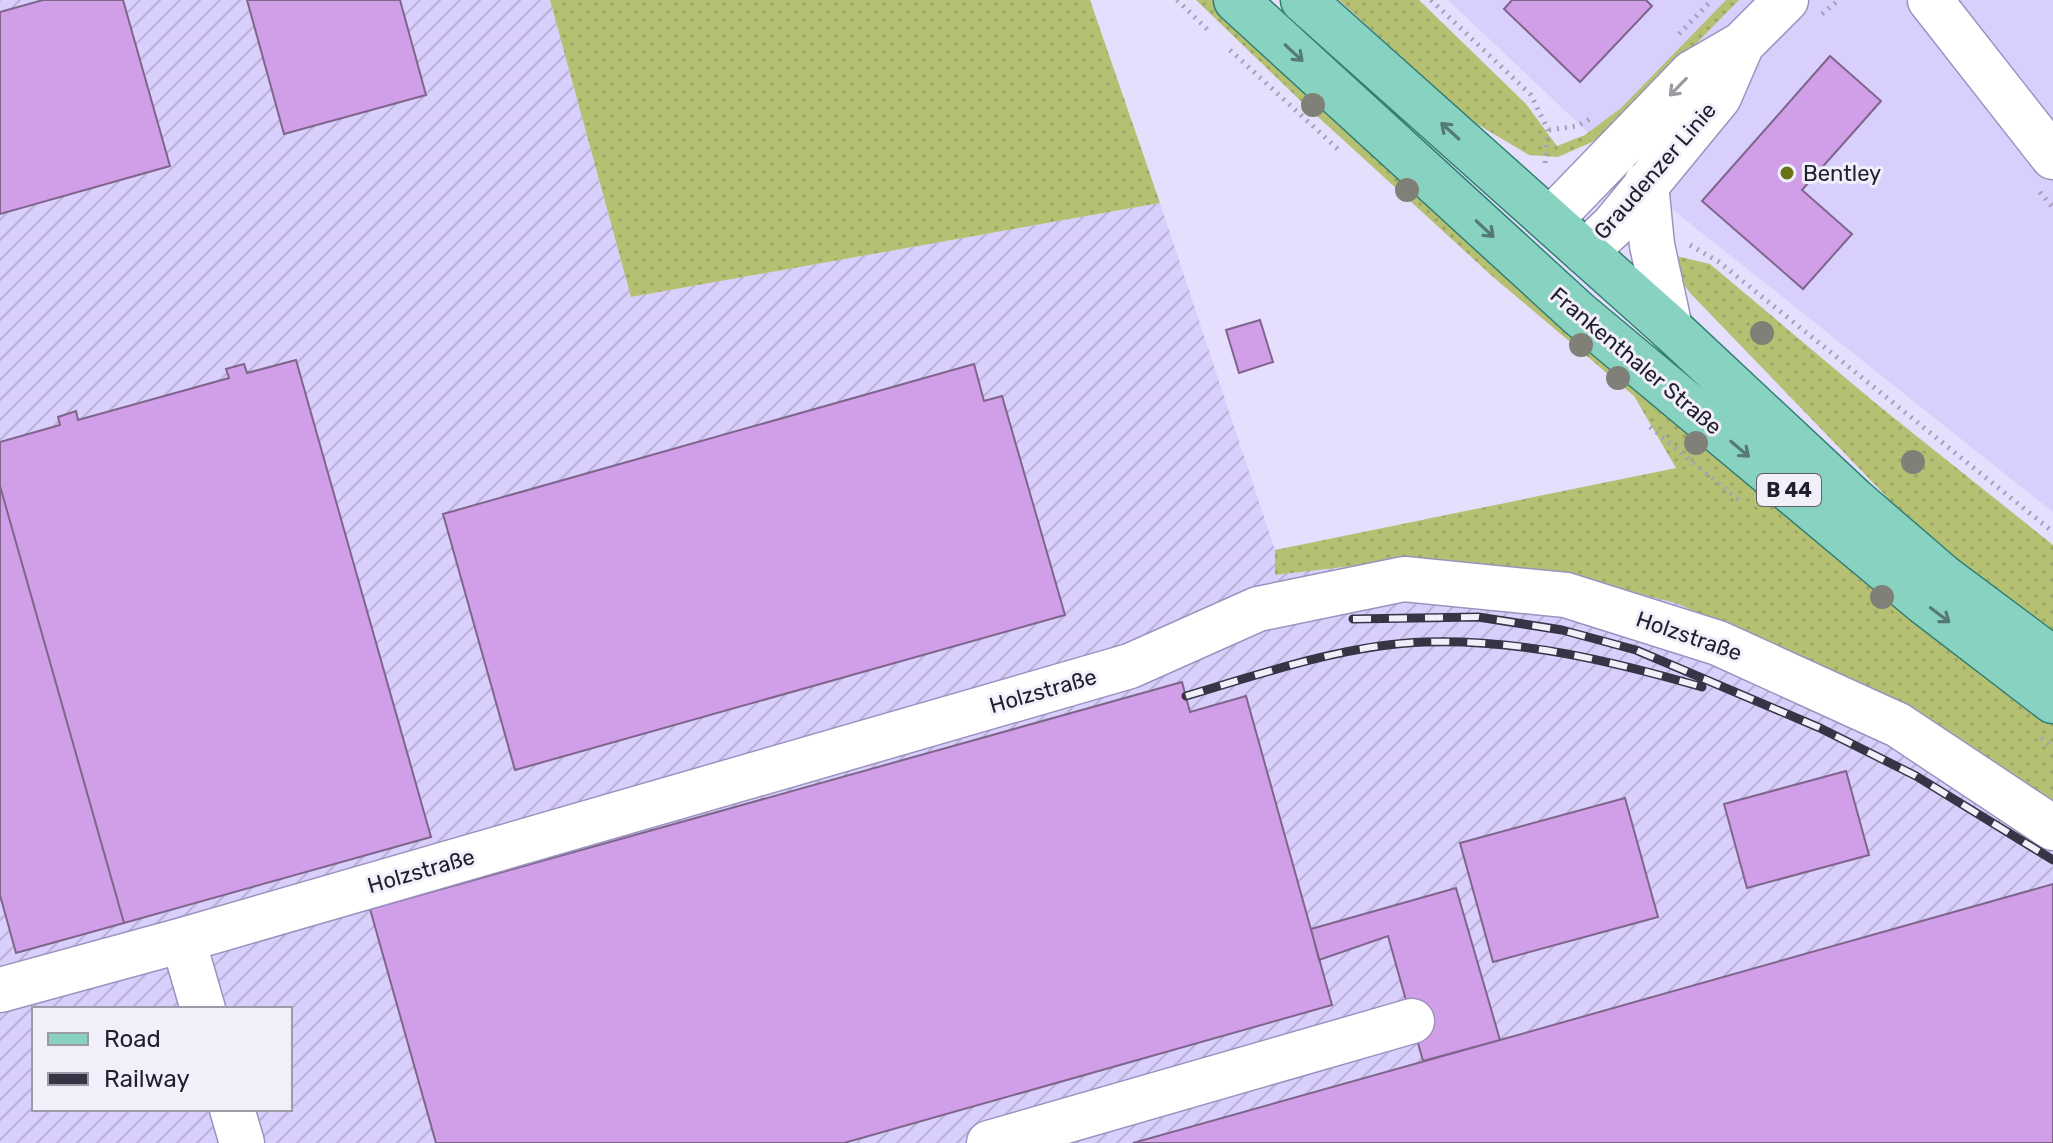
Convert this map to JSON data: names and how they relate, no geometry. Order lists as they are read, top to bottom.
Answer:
{
  "streets": {
    "main road": ["Frankenthaler Straße", "B 44"],
    "street": ["Graudenzer Linie", "Holzstraße"]
  },
  "crossings": [
    ["Graudenzer Linie", "Frankenthaler Straße"]
  ],
  "places": ["Bentley"],
  "legend": ["Road", "Railway"]
}
